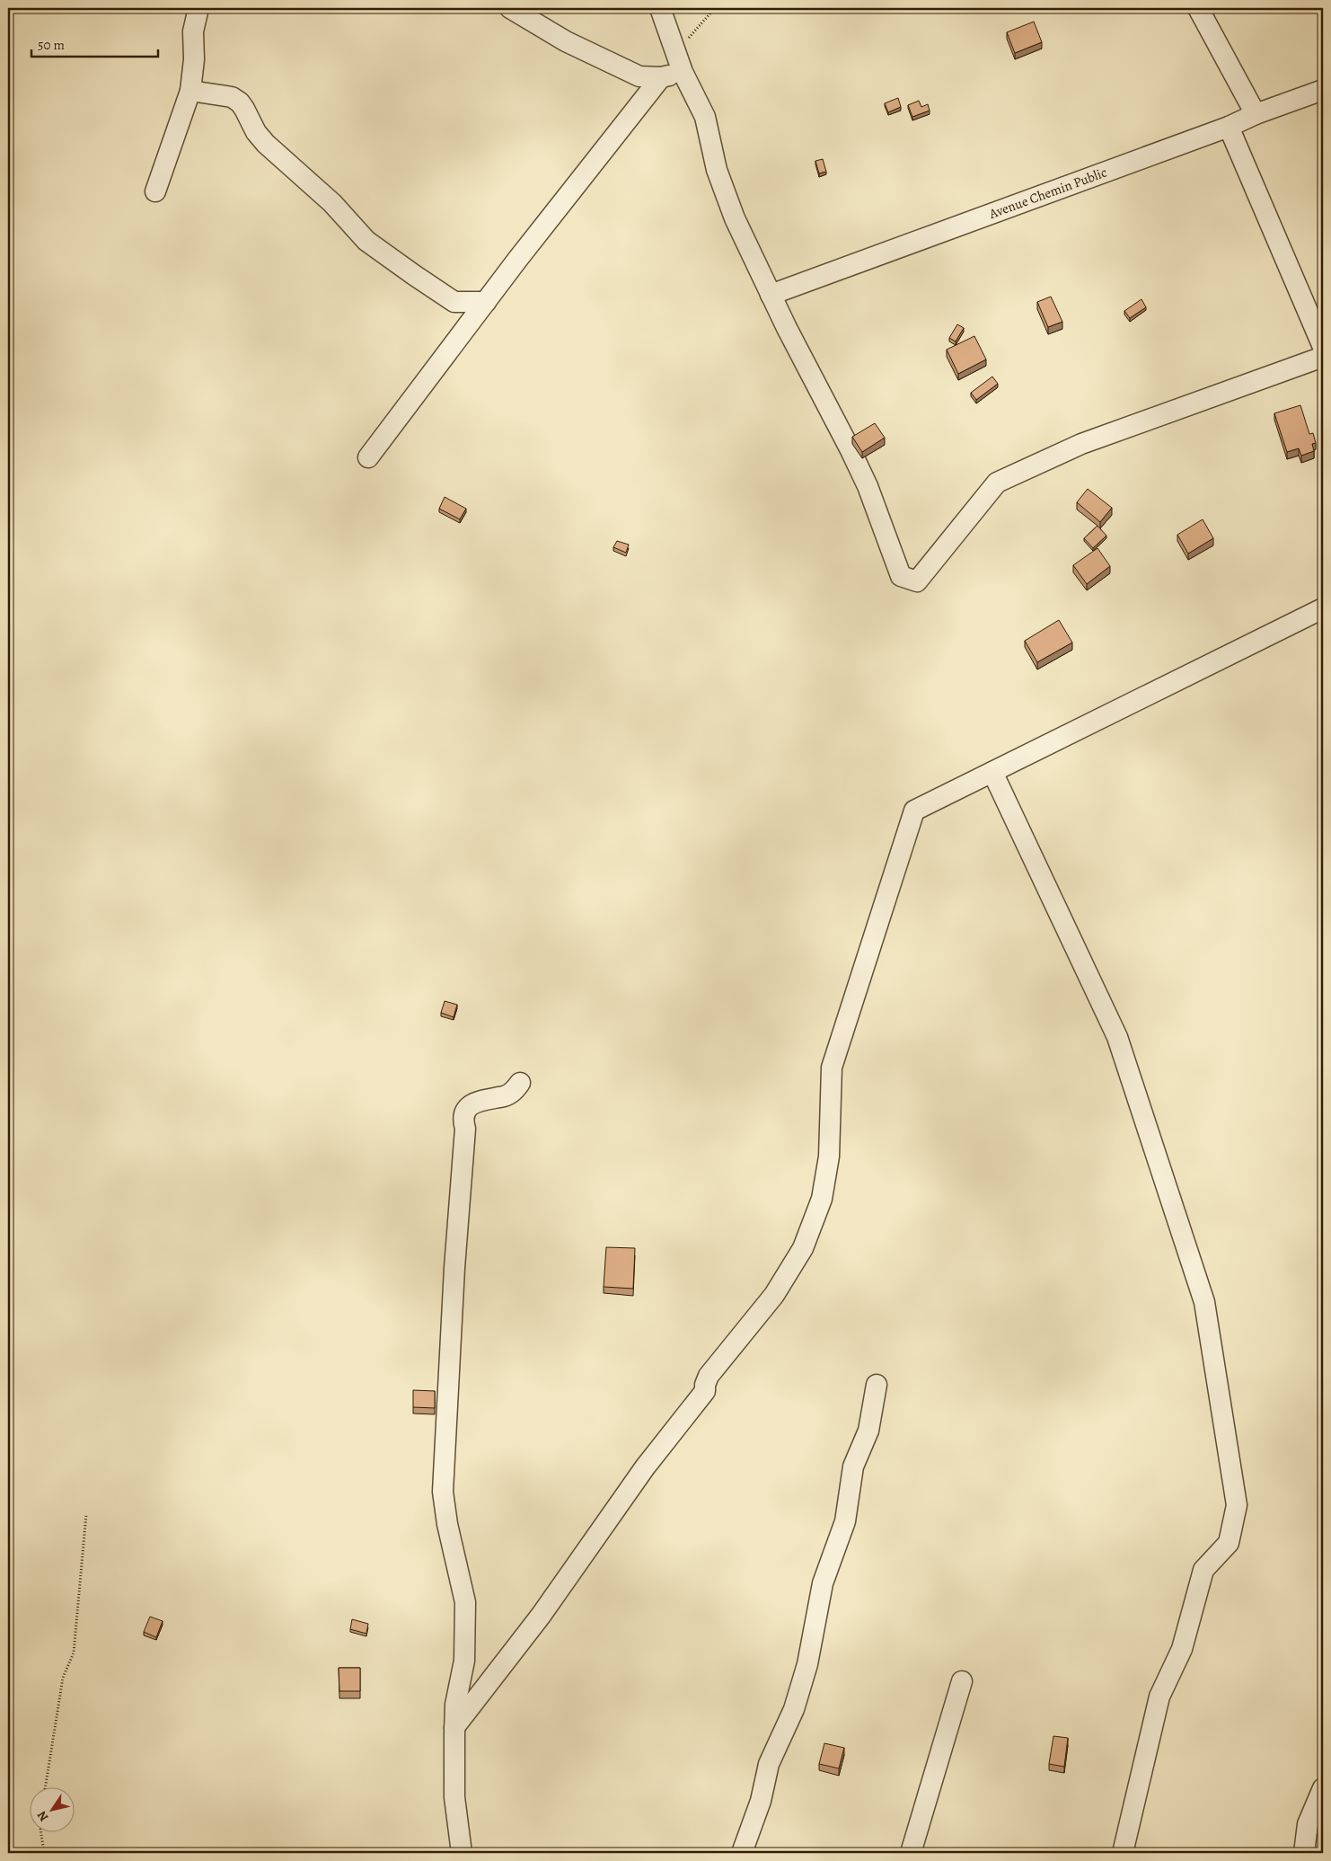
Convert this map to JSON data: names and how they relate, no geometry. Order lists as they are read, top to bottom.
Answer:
{
  "streets": {
    "street": ["Avenue Chemin Public"]
  },
  "scale_bar": "50 m",
  "north": "bottom left"
}
